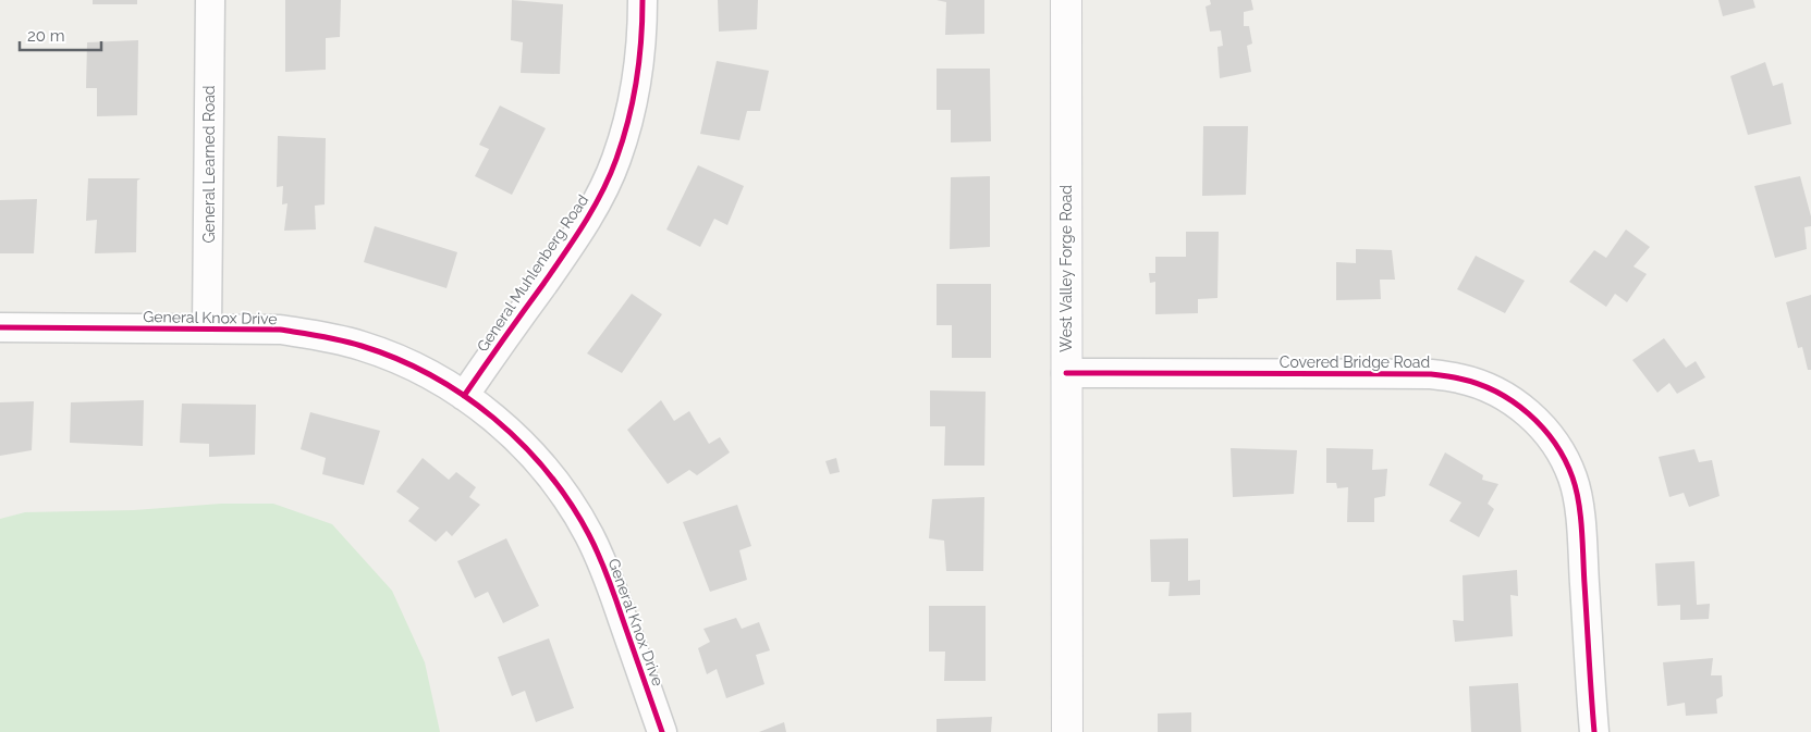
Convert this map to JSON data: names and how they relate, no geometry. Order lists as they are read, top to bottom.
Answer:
{
  "streets": {
    "main road": ["West Valley Forge Road"],
    "street": [
      "General Learned Road",
      "General Muhlenberg Road",
      "General Knox Drive",
      "Covered Bridge Road"
    ]
  },
  "crossings": [
    ["General Learned Road", "General Knox Drive"],
    ["West Valley Forge Road", "Covered Bridge Road"],
    ["General Muhlenberg Road", "General Knox Drive"]
  ],
  "scale_bar": "20 m"
}
